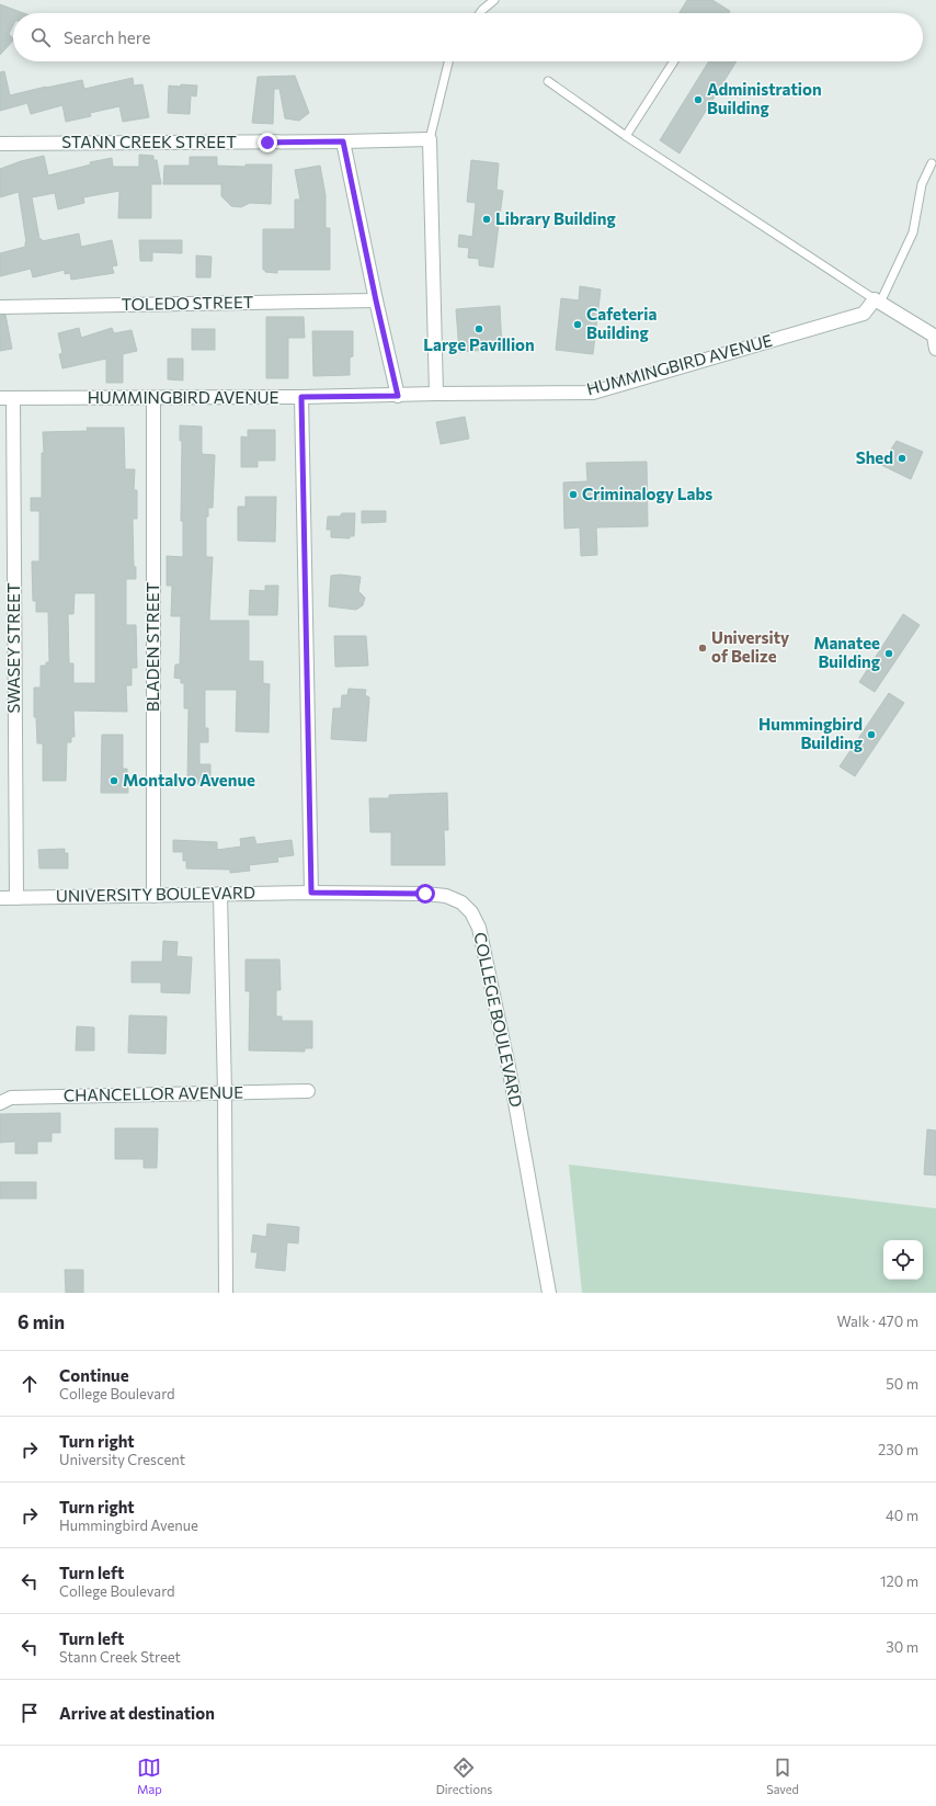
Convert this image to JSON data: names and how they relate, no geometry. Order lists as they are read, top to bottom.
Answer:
{
  "streets": {
    "street": [
      "STANN CREEK STREET",
      "TOLEDO STREET",
      "HUMMINGBIRD AVENUE",
      "BLADEN STREET",
      "SWASEY STREET",
      "UNIVERSITY BOULEVARD",
      "COLLEGE BOULEVARD",
      "CHANCELLOR AVENUE"
    ]
  },
  "crossings": [
    ["HUMMINGBIRD AVENUE", "BLADEN STREET"],
    ["HUMMINGBIRD AVENUE", "SWASEY STREET"],
    ["BLADEN STREET", "UNIVERSITY BOULEVARD"],
    ["SWASEY STREET", "UNIVERSITY BOULEVARD"],
    ["UNIVERSITY BOULEVARD", "COLLEGE BOULEVARD"]
  ],
  "places": [
    "Administration Building",
    "Library Building",
    "Cafeteria Building",
    "Large Pavillion",
    "Shed",
    "Criminalogy Labs",
    "University of Belize",
    "Manatee Building",
    "Hummingbird Building",
    "Montalvo Avenue"
  ],
  "page": {
    "search": "Search here",
    "heading": ["6 min", "Walk · 470 m"],
    "list": [
      ["Continue", "College Boulevard", "50 m"],
      ["Turn right", "University Crescent", "230 m"],
      ["Turn right", "Hummingbird Avenue", "40 m"],
      ["Turn left", "College Boulevard", "120 m"],
      ["Turn left", "Stann Creek Street", "30 m"],
      "Arrive at destination"
    ],
    "nav": ["Map", "Directions", "Saved"]
  }
}
